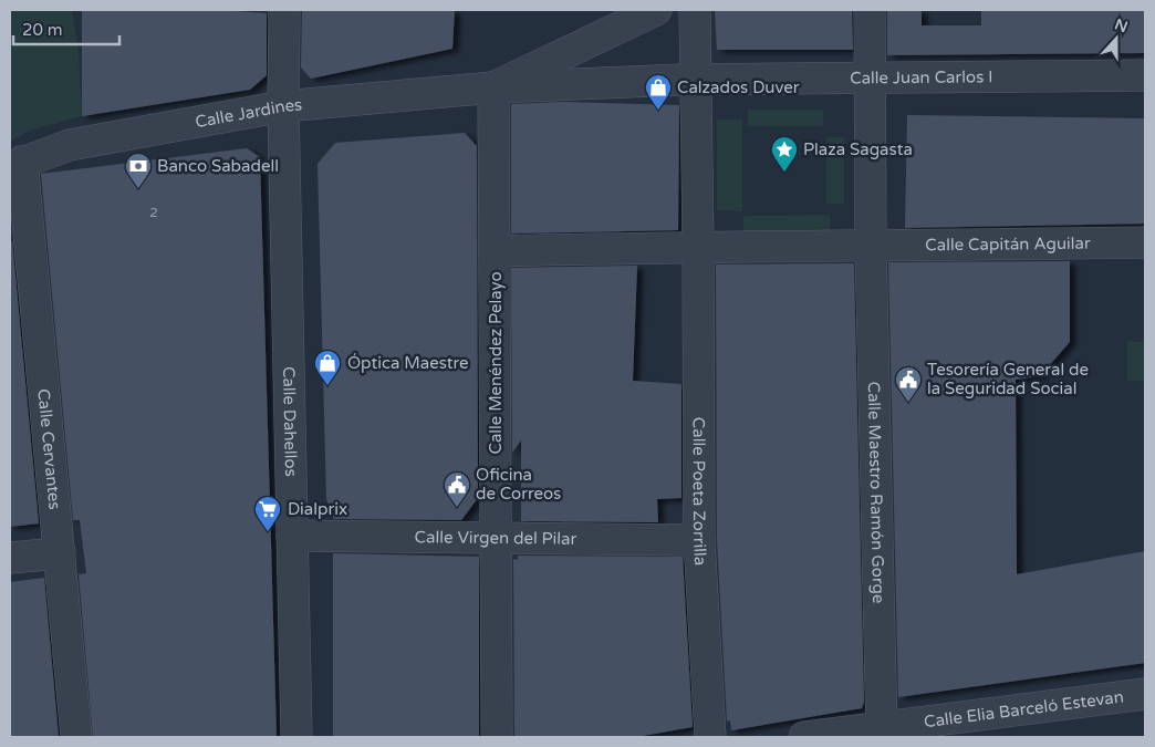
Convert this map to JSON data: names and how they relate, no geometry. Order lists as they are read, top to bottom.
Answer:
{
  "streets": {
    "street": [
      "Calle Juan Carlos I",
      "Calle Jardines",
      "Calle Capitán Aguilar",
      "Calle Menéndez Pelayo",
      "Calle Dahellos",
      "Calle Cervantes",
      "Calle Poeta Zorrilla",
      "Calle Maestro Ramón Gorge",
      "Calle Virgen del Pilar",
      "Calle Elia Barceló Estevan"
    ]
  },
  "crossings": [
    ["Calle Juan Carlos I", "Calle Jardines"],
    ["Calle Jardines", "Calle Menéndez Pelayo"],
    ["Calle Jardines", "Calle Dahellos"],
    ["Calle Jardines", "Calle Cervantes"],
    ["Calle Capitán Aguilar", "Calle Maestro Ramón Gorge"],
    ["Calle Menéndez Pelayo", "Calle Virgen del Pilar"],
    ["Calle Dahellos", "Calle Virgen del Pilar"],
    ["Calle Poeta Zorrilla", "Calle Virgen del Pilar"],
    ["Calle Maestro Ramón Gorge", "Calle Elia Barceló Estevan"]
  ],
  "places": {
    "shop": ["Calzados Duver", "Óptica Maestre"],
    "place": ["Plaza Sagasta"],
    "bank": ["Banco Sabadell"],
    "public building": ["Tesorería General de la Seguridad Social", "Oficina de Correos"],
    "supermarket": ["Dialprix"]
  },
  "house_numbers": ["2"],
  "scale_bar": "20 m",
  "north": "top"
}
